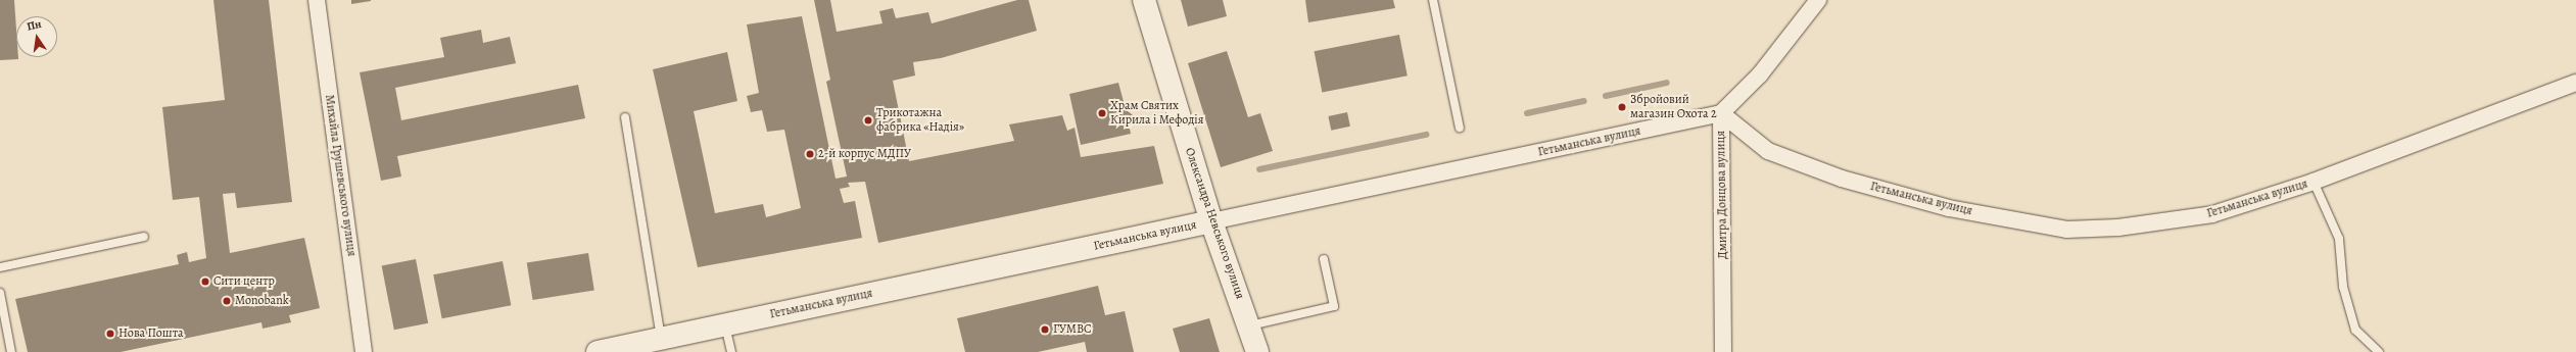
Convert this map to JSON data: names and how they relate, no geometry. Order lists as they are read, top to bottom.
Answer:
{
  "streets": {
    "street": [
      "Гетьманська вулиця",
      "Михайла Грушевського вулиця",
      "Дмитра Донцова вулиця",
      "Олександра Невського вулиця"
    ]
  },
  "crossings": [
    ["Гетьманська вулиця", "Дмитра Донцова вулиця"],
    ["Гетьманська вулиця", "Олександра Невського вулиця"]
  ],
  "places": [
    "Збройовий магазин Охота 2",
    "Храм Святих Кирила і Мефодія",
    "Трикотажна фабрика «Надія»",
    "2-й корпус МДПУ",
    "Сити центр",
    "Monobank",
    "ГУМВС",
    "Нова Пошта"
  ],
  "north": "top"
}
